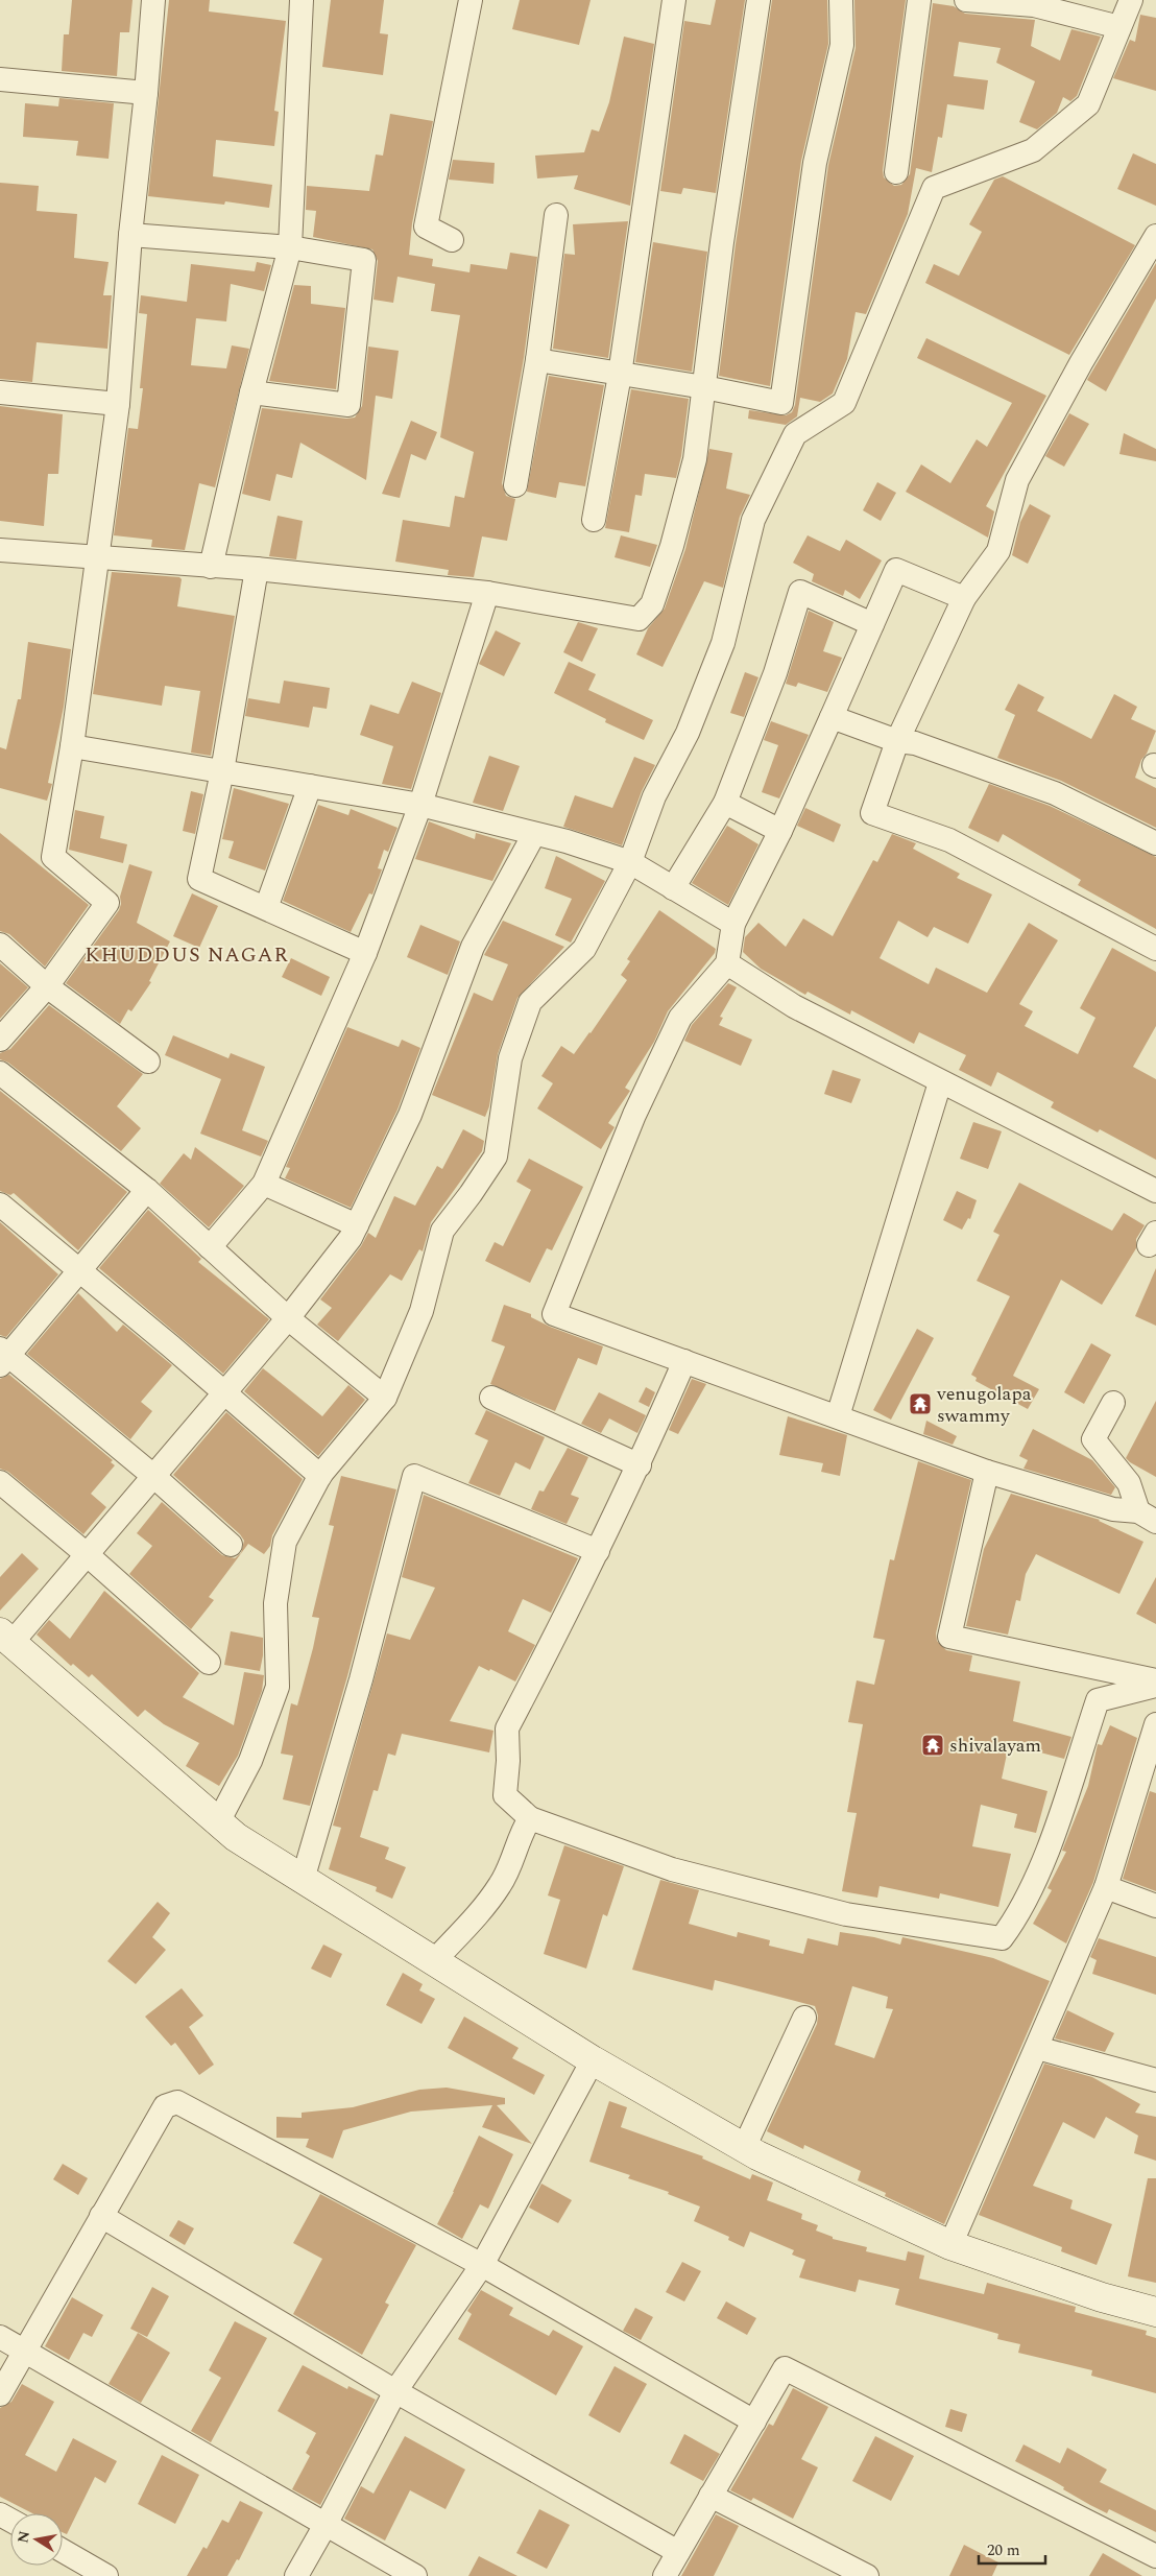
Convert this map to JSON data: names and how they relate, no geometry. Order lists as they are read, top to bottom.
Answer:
{
  "districts": ["KHUDDUS NAGAR"],
  "places": {
    "temple": ["venugolapa swammy", "shivalayam"]
  },
  "scale_bar": "20 m",
  "north": "left"
}
